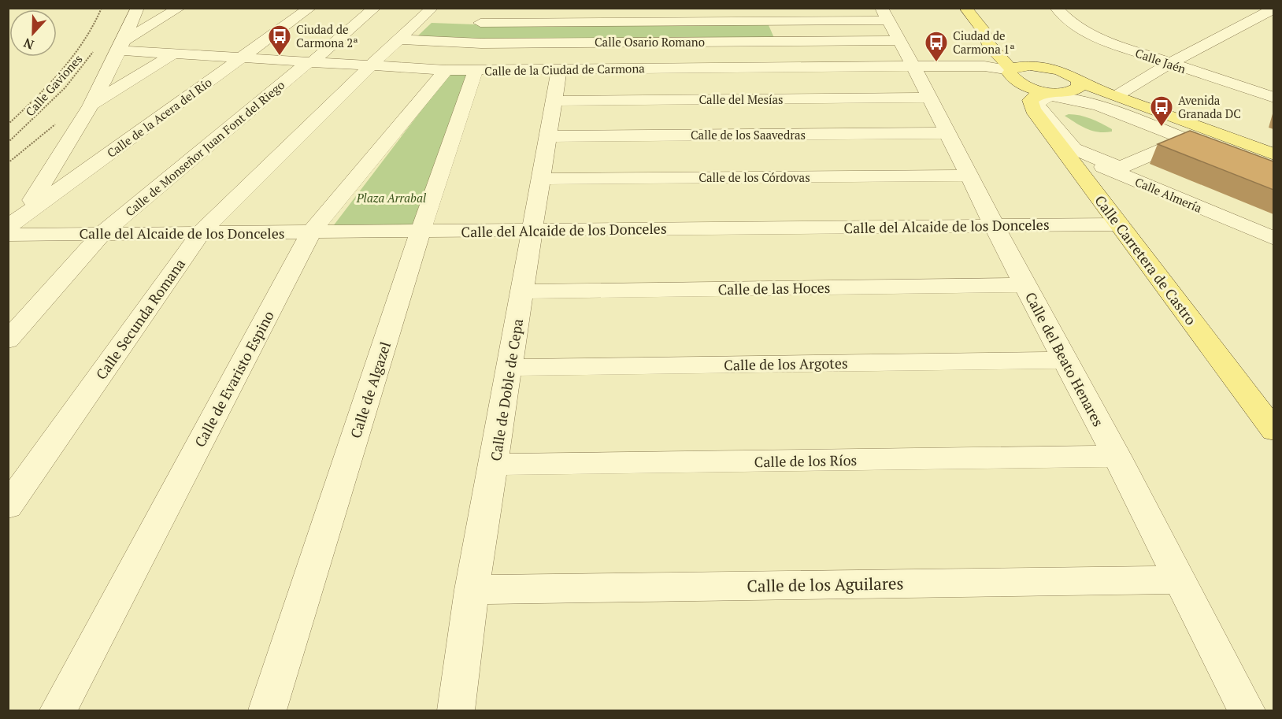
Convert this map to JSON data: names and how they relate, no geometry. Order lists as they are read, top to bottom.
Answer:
{
  "streets": {
    "main road": ["Calle Carretera de Castro"],
    "street": [
      "Calle Osario Romano",
      "Calle Jaén",
      "Calle de la Ciudad de Carmona",
      "Calle del Mesías",
      "Calle de la Acera del Río",
      "Calle de los Saavedras",
      "Calle de Monseñor Juan Font del Riego",
      "Calle de los Córdovas",
      "Calle Almería",
      "Calle del Alcaide de los Donceles",
      "Calle de las Hoces",
      "Calle Secunda Romana",
      "Calle del Beato Henares",
      "Calle de los Argotes",
      "Calle de Evaristo Espino",
      "Calle de Algazel",
      "Calle de Doble de Cepa",
      "Calle de los Ríos",
      "Calle de los Aguilares"
    ],
    "path": ["Calle Gaviones"]
  },
  "crossings": [
    ["Calle Osario Romano", "Calle Secunda Romana"],
    ["Calle Osario Romano", "Calle del Beato Henares"],
    ["Calle de la Ciudad de Carmona", "Calle de la Acera del Río"],
    ["Calle de la Ciudad de Carmona", "Calle de Monseñor Juan Font del Riego"],
    ["Calle de la Ciudad de Carmona", "Calle Secunda Romana"],
    ["Calle de la Ciudad de Carmona", "Calle del Beato Henares"],
    ["Calle de la Ciudad de Carmona", "Calle de Evaristo Espino"],
    ["Calle de la Ciudad de Carmona", "Calle de Algazel"],
    ["Calle de la Ciudad de Carmona", "Calle de Doble de Cepa"],
    ["Calle del Mesías", "Calle del Beato Henares"],
    ["Calle del Mesías", "Calle de Doble de Cepa"],
    ["Calle de los Saavedras", "Calle del Beato Henares"],
    ["Calle de los Saavedras", "Calle de Doble de Cepa"],
    ["Calle de Monseñor Juan Font del Riego", "Calle del Alcaide de los Donceles"],
    ["Calle de los Córdovas", "Calle del Beato Henares"],
    ["Calle de los Córdovas", "Calle de Doble de Cepa"],
    ["Calle Almería", "Calle Carretera de Castro"],
    ["Calle del Alcaide de los Donceles", "Calle Carretera de Castro"],
    ["Calle del Alcaide de los Donceles", "Calle Secunda Romana"],
    ["Calle del Alcaide de los Donceles", "Calle del Beato Henares"],
    ["Calle del Alcaide de los Donceles", "Calle de Evaristo Espino"],
    ["Calle del Alcaide de los Donceles", "Calle de Algazel"],
    ["Calle del Alcaide de los Donceles", "Calle de Doble de Cepa"],
    ["Calle de las Hoces", "Calle del Beato Henares"],
    ["Calle de las Hoces", "Calle de Doble de Cepa"],
    ["Calle del Beato Henares", "Calle de los Argotes"],
    ["Calle del Beato Henares", "Calle de los Ríos"],
    ["Calle del Beato Henares", "Calle de los Aguilares"],
    ["Calle de los Argotes", "Calle de Doble de Cepa"],
    ["Calle de Doble de Cepa", "Calle de los Ríos"],
    ["Calle de Doble de Cepa", "Calle de los Aguilares"]
  ],
  "parks": ["Plaza Arrabal"],
  "places": {
    "bus stop": ["Ciudad de Carmona 2ª", "Ciudad de Carmona 1ª", "Avenida Granada DC"]
  },
  "north": "bottom"
}
